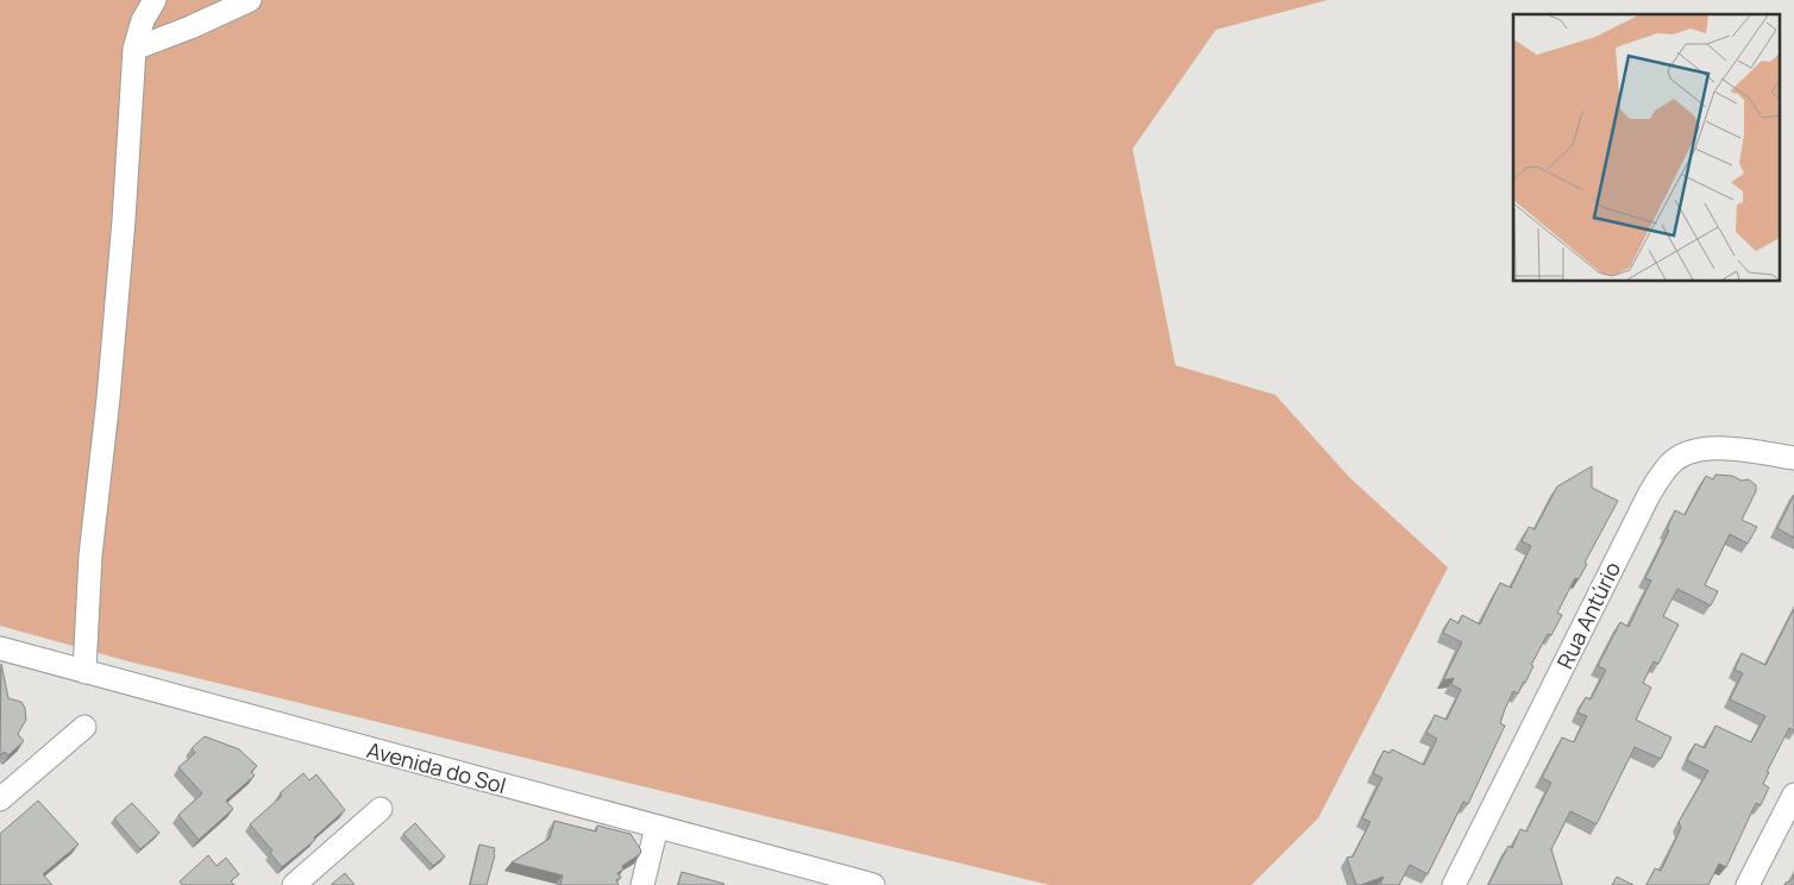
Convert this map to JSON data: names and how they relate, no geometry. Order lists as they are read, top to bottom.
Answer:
{
  "streets": {
    "street": ["Rua Antúrio", "Avenida do Sol"]
  }
}
